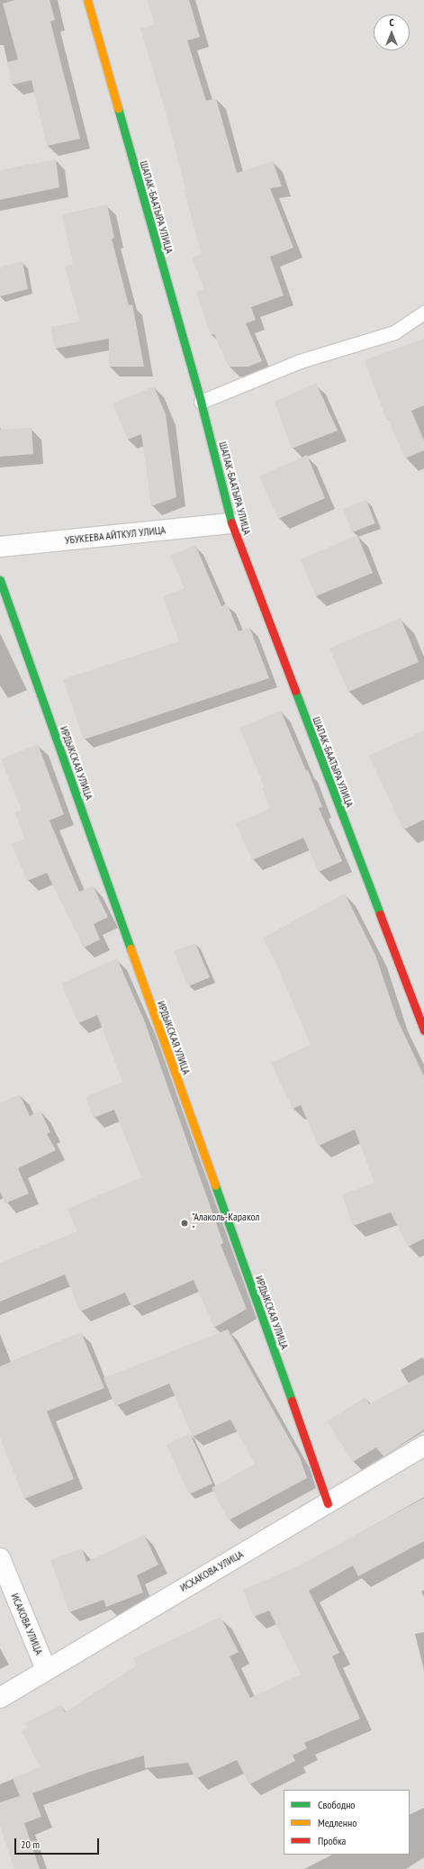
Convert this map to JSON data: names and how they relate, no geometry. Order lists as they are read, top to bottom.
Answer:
{
  "streets": {
    "street": [
      "ШАПАК-БААТЫРА УЛИЦА",
      "УБУКЕЕВА АЙТКУЛ УЛИЦА",
      "ИРДЫКСКАЯ УЛИЦА",
      "ИСХАКОВА УЛИЦА",
      "ИСАКОВА УЛИЦА"
    ]
  },
  "crossings": [
    ["ШАПАК-БААТЫРА УЛИЦА", "УБУКЕЕВА АЙТКУЛ УЛИЦА"],
    ["ИРДЫКСКАЯ УЛИЦА", "ИСХАКОВА УЛИЦА"],
    ["ИСХАКОВА УЛИЦА", "ИСАКОВА УЛИЦА"]
  ],
  "places": ["\"Алаколь-Каракол \""],
  "legend": ["Свободно", "Медленно", "Пробка"],
  "scale_bar": "20 m",
  "north": "top"
}
